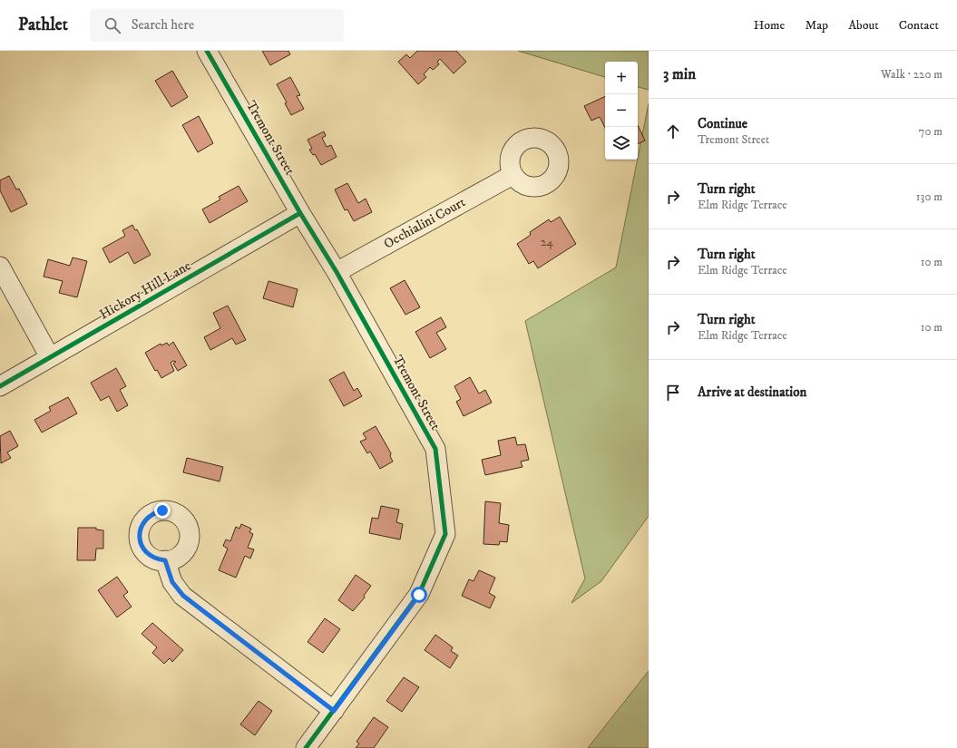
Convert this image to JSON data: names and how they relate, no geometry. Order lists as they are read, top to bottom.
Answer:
{
  "streets": {
    "street": ["Tremont Street", "Occhialini Court", "Hickory Hill Lane"]
  },
  "crossings": [
    ["Tremont Street", "Occhialini Court"],
    ["Tremont Street", "Hickory Hill Lane"]
  ],
  "house_numbers": ["24"],
  "page": {
    "header": "Pathlet",
    "search": "Search here",
    "nav": [
      "Home",
      "Map",
      "About",
      "Contact"
    ],
    "heading": ["3 min", "Walk · 220 m"],
    "map_buttons": ["+", "−"],
    "list": [
      ["Continue", "Tremont Street", "70 m"],
      ["Turn right", "Elm Ridge Terrace", "130 m"],
      ["Turn right", "Elm Ridge Terrace", "10 m"],
      ["Turn right", "Elm Ridge Terrace", "10 m"],
      "Arrive at destination"
    ]
  }
}
